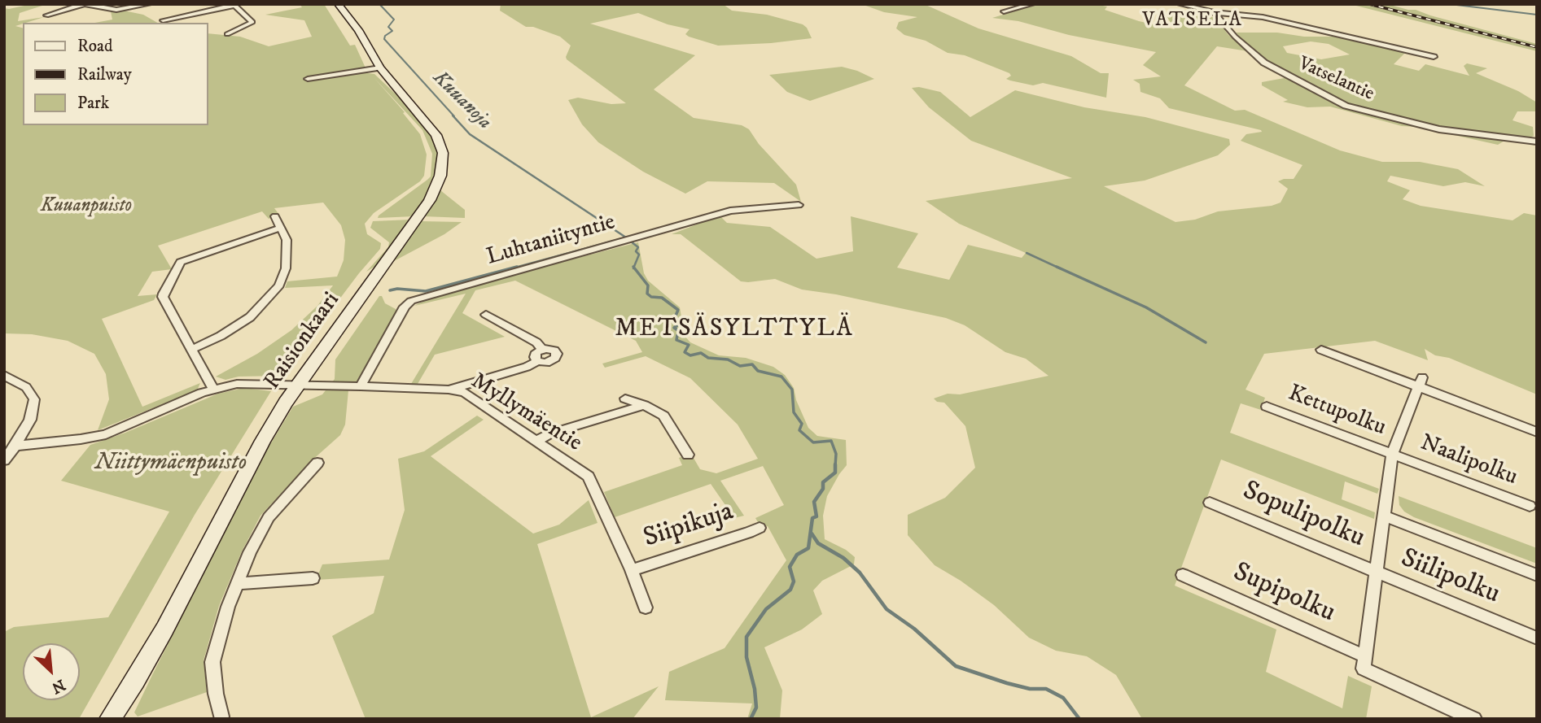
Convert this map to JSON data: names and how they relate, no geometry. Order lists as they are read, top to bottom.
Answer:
{
  "streets": {
    "main road": ["Raisionkaari"],
    "street": [
      "Vatselantie",
      "Luhtaniityntie",
      "Kettupolku",
      "Myllymäentie",
      "Naalipolku",
      "Sopulipolku",
      "Siipikuja",
      "Siilipolku",
      "Supipolku"
    ]
  },
  "crossings": [
    ["Luhtaniityntie", "Myllymäentie"],
    ["Raisionkaari", "Myllymäentie"],
    ["Kettupolku", "Naalipolku"],
    ["Myllymäentie", "Siipikuja"],
    ["Sopulipolku", "Siilipolku"]
  ],
  "districts": ["VATSELA", "METSÄSYLTTYLÄ"],
  "water": ["Kuuanoja"],
  "parks": ["Kuuanpuisto", "Niittymäenpuisto"],
  "legend": ["Road", "Railway", "Park"],
  "north": "bottom right"
}
